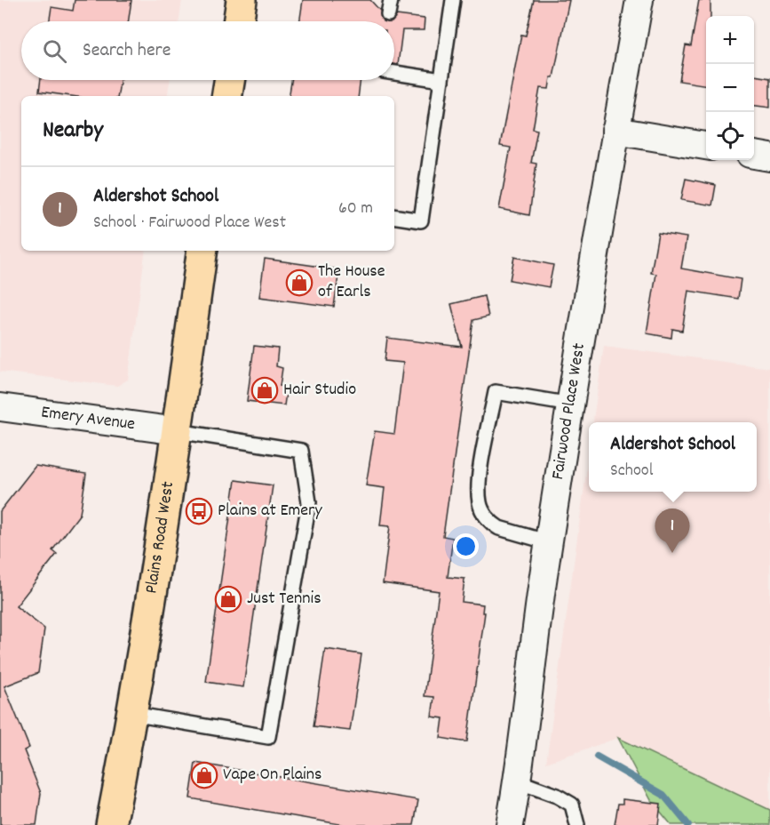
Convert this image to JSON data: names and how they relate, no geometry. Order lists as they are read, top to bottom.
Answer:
{
  "streets": {
    "main road": ["Plains Road West"],
    "street": ["Fairwood Place West", "Emery Avenue"]
  },
  "crossings": [
    ["Emery Avenue", "Plains Road West"]
  ],
  "places": {
    "shop": [
      "The House of Earls",
      "Hair Studio",
      "Just Tennis",
      "Vape On Plains"
    ],
    "bus stop": ["Plains at Emery"]
  },
  "page": {
    "map_buttons": ["+", "−"],
    "search": "Search here",
    "heading": "Nearby",
    "list": [
      {
        "mark": "1",
        "name": "Aldershot School",
        "note": "School · Fairwood Place West",
        "value": "60 m"
      }
    ],
    "popup": ["Aldershot School", "School"],
    "pins": "1"
  }
}
